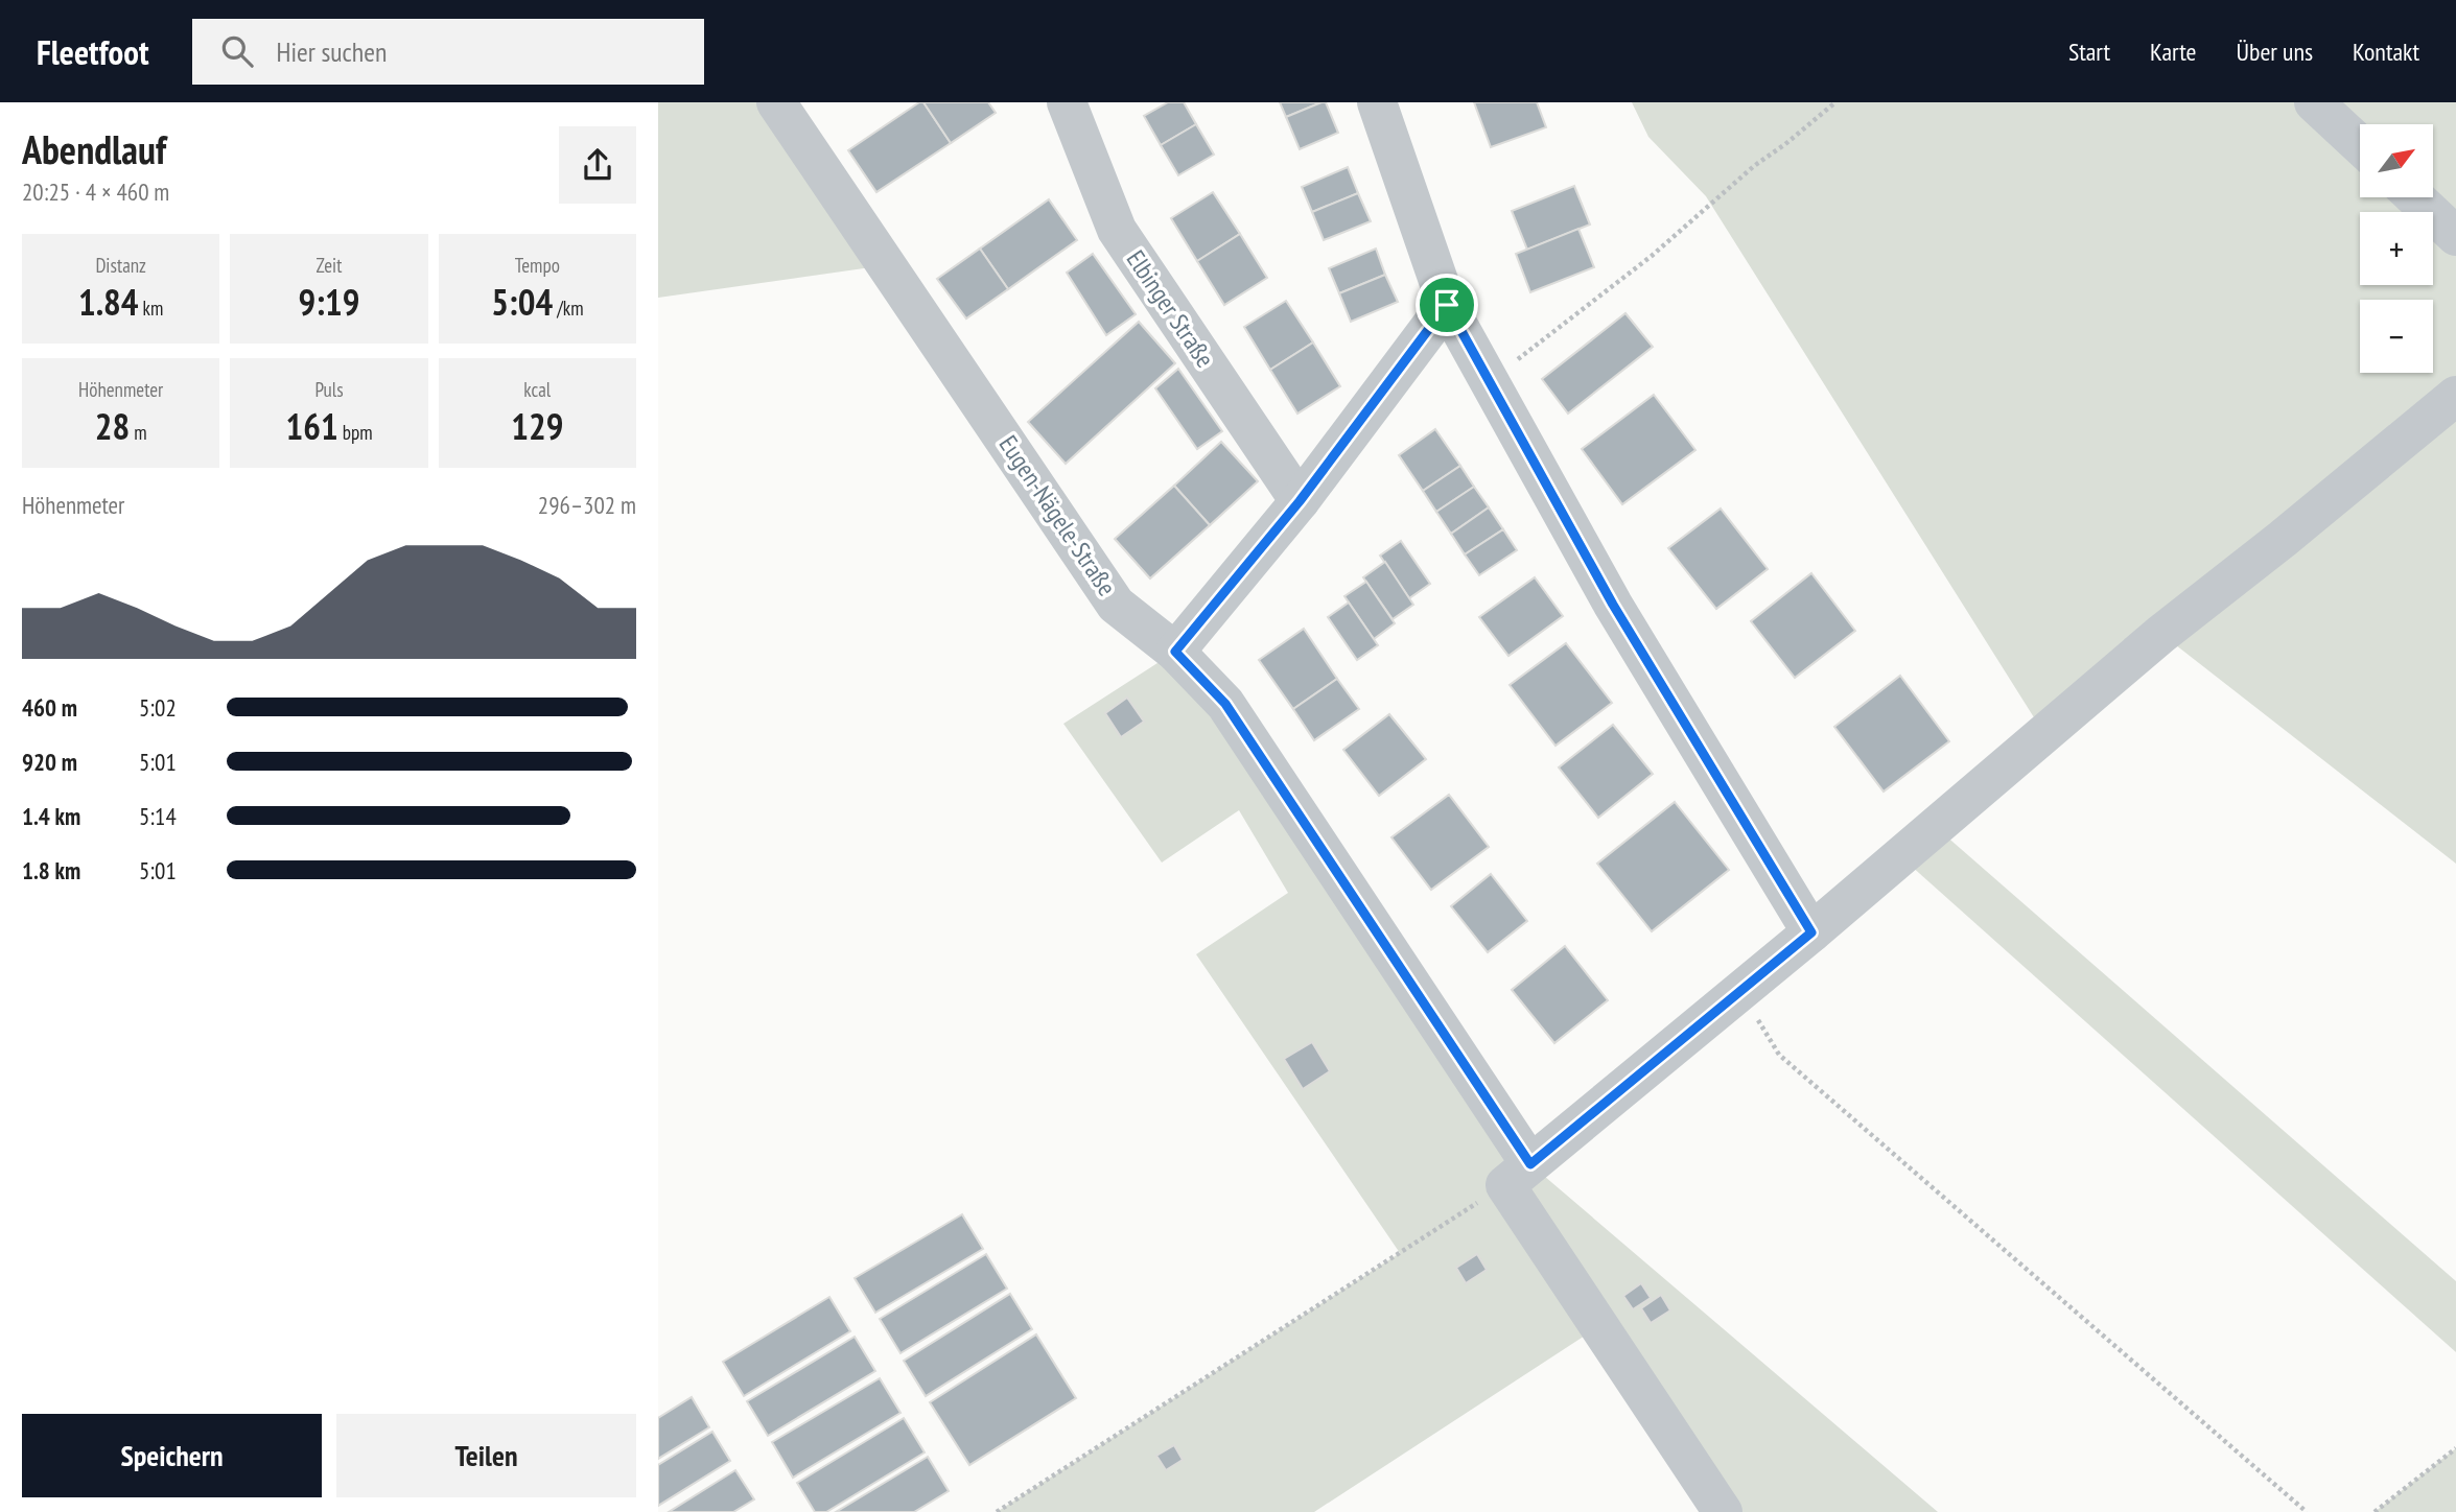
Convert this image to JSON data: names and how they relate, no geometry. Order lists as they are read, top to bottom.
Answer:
{
  "streets": {
    "street": ["Elbinger Straße", "Eugen-Nägele-Straße"]
  },
  "north": "top right",
  "page": {
    "header": "Fleetfoot",
    "search": "Hier suchen",
    "nav": [
      "Start",
      "Karte",
      "Über uns",
      "Kontakt"
    ],
    "heading": ["Abendlauf", "20:25 · 4 × 460 m"],
    "map_buttons": ["+", "−"],
    "stats": [
      ["Distanz", "1.84 km"],
      ["Zeit", "9:19"],
      ["Tempo", "5:04 /km"],
      ["Höhenmeter", "28 m"],
      ["Puls", "161 bpm"],
      ["kcal", "129"]
    ],
    "chart": ["Höhenmeter", "296–302 m"],
    "list": [
      {
        "name": "460 m",
        "note": "5:02"
      },
      {
        "name": "920 m",
        "note": "5:01"
      },
      {
        "name": "1.4 km",
        "note": "5:14"
      },
      {
        "name": "1.8 km",
        "note": "5:01"
      }
    ],
    "buttons": ["Speichern", "Teilen"]
  }
}
